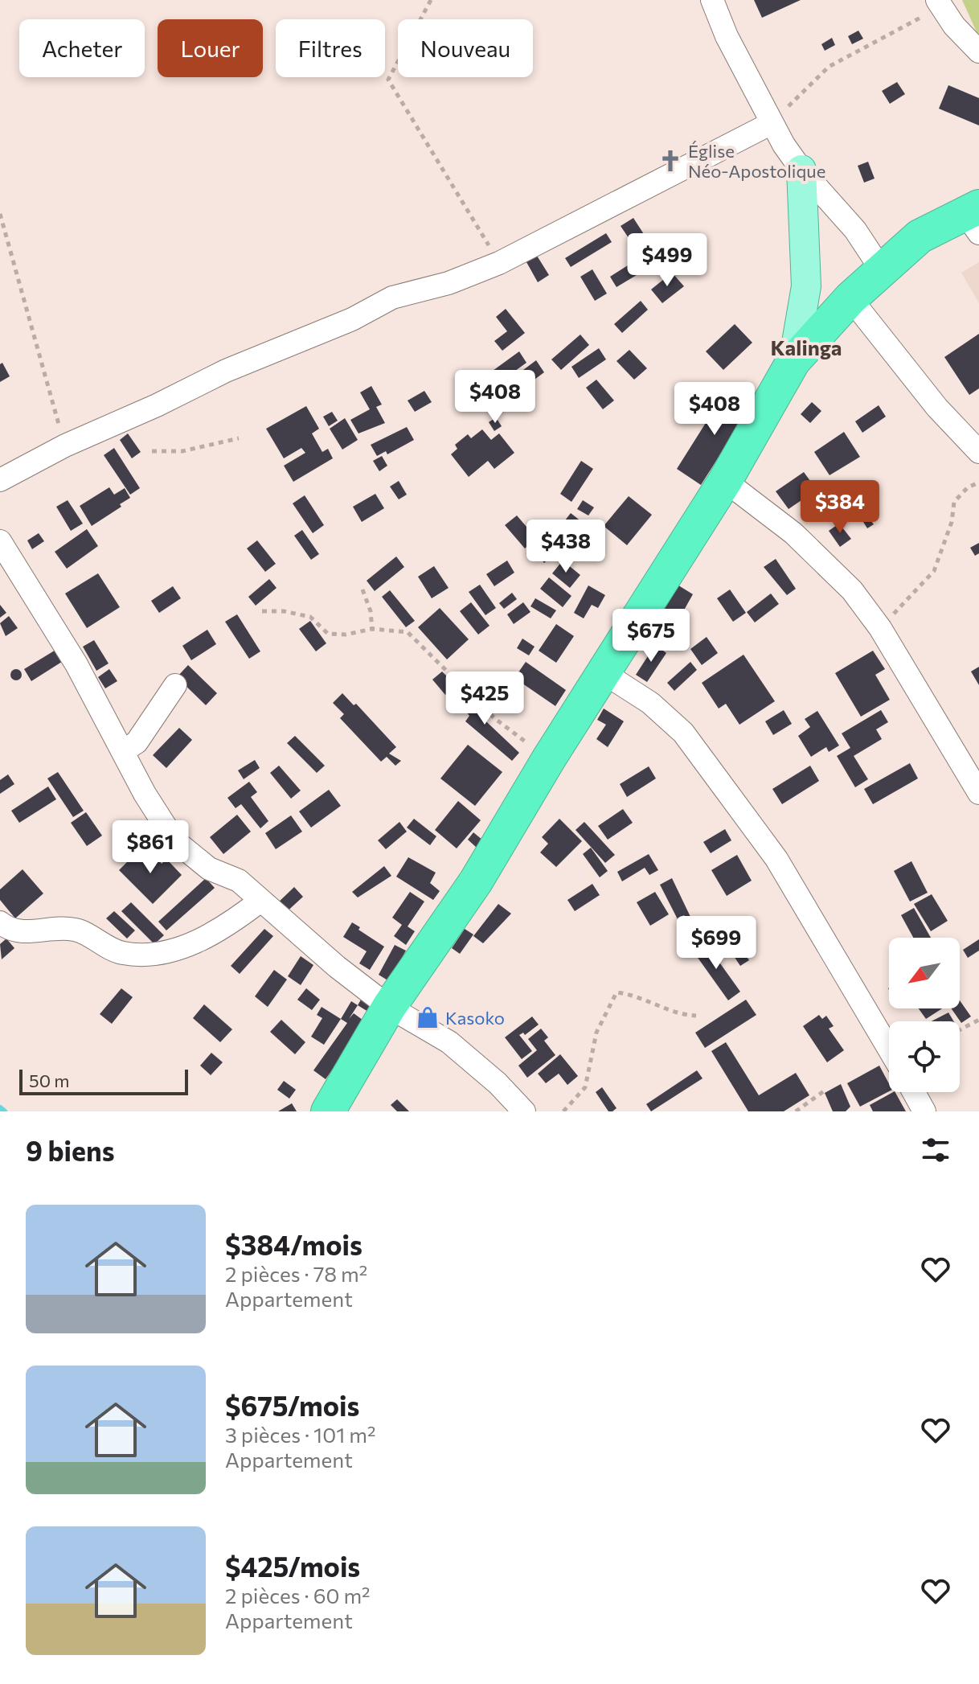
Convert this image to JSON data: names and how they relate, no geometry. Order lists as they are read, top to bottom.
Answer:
{
  "districts": ["Kalinga"],
  "places": {
    "church": ["Église Néo-Apostolique"],
    "shop": ["Kasoko"]
  },
  "scale_bar": "50 m",
  "north": "bottom left",
  "page": {
    "chip": [
      "Acheter",
      "Louer",
      "Filtres",
      "Nouveau"
    ],
    "price": [
      "$499",
      "$408",
      "$408",
      "$384",
      "$438",
      "$675",
      "$425",
      "$861",
      "$699"
    ],
    "scale": "50 m",
    "heading": "9 biens",
    "list": [
      {
        "name": "$384/mois",
        "note": "2 pièces · 78 m² · Appartement"
      },
      {
        "name": "$675/mois",
        "note": "3 pièces · 101 m² · Appartement"
      },
      {
        "name": "$425/mois",
        "note": "2 pièces · 60 m² · Appartement"
      }
    ]
  }
}
